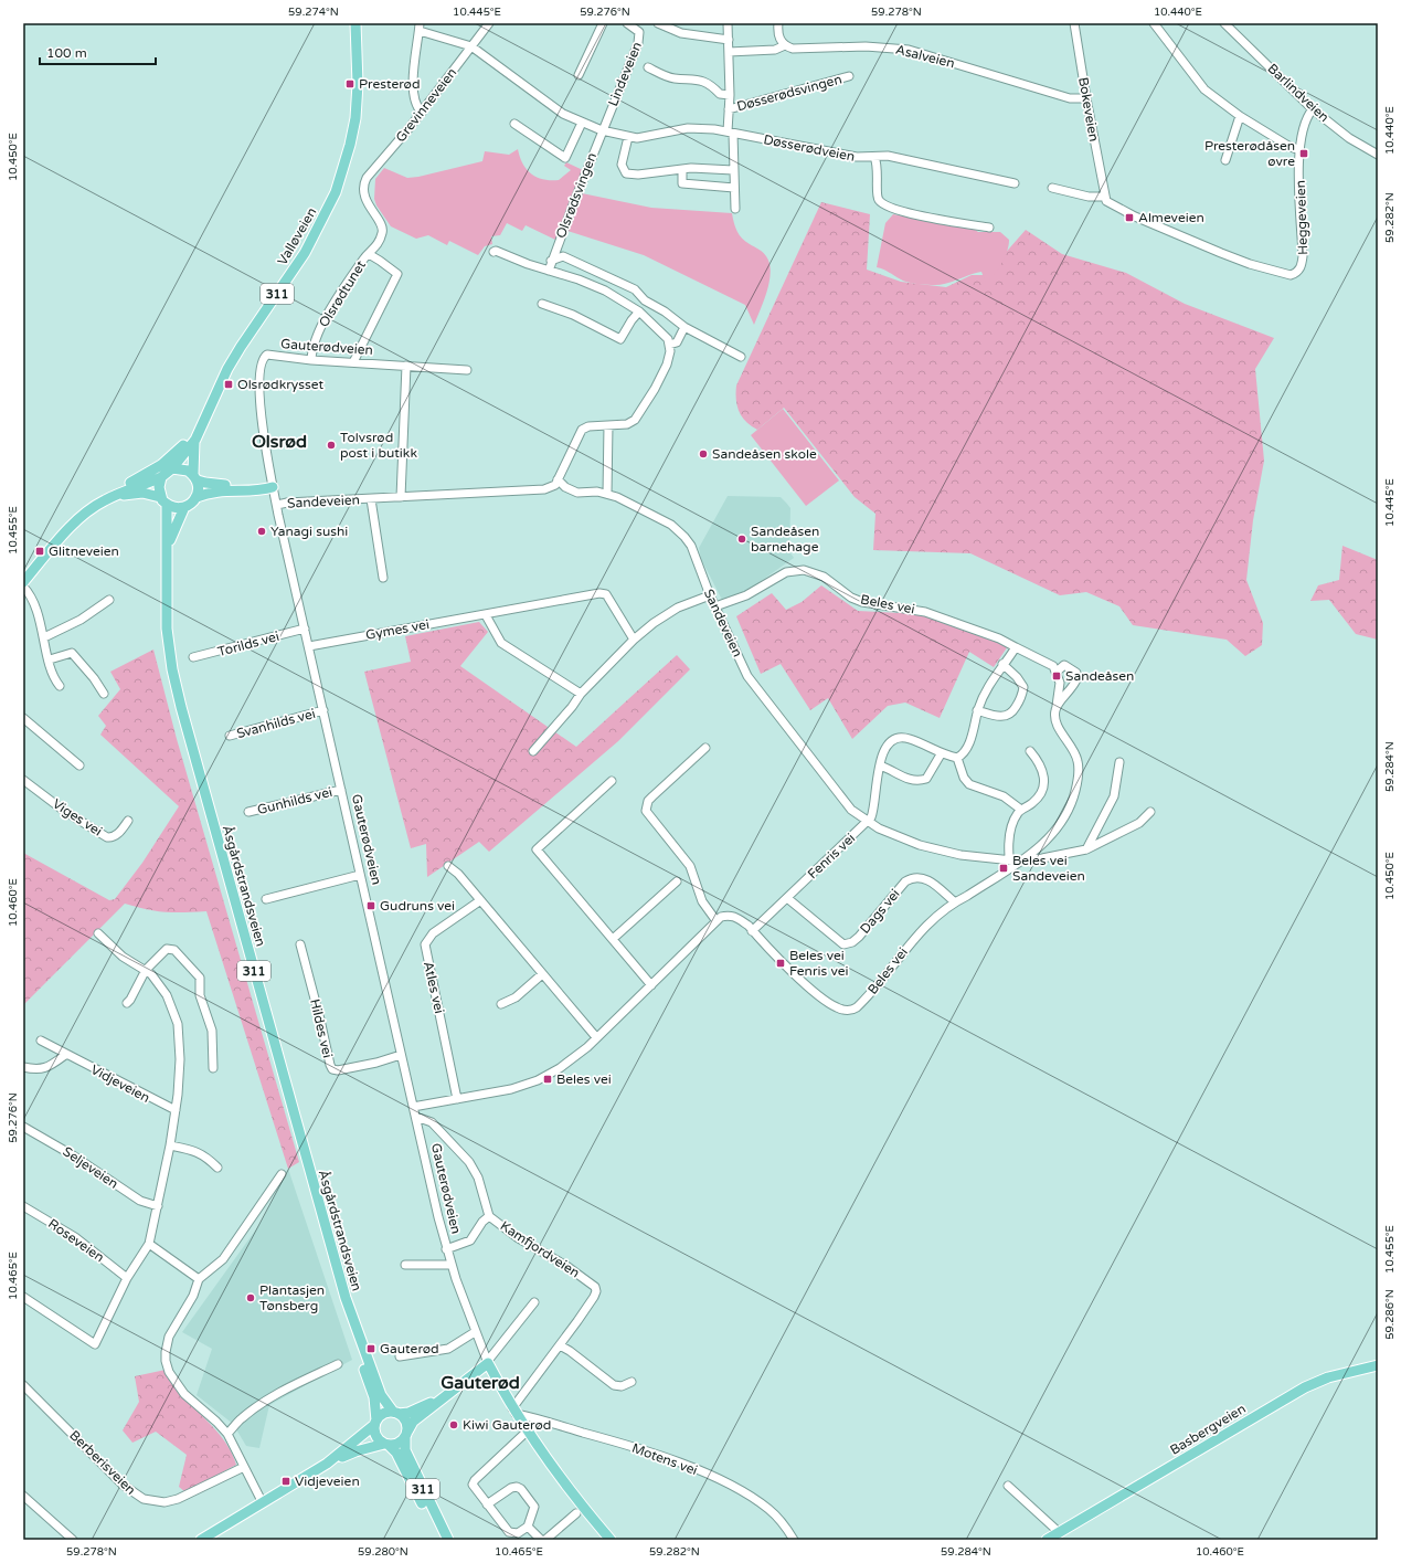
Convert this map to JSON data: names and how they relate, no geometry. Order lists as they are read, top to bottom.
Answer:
{
  "streets": {
    "main road": [
      "Valløveien",
      "311",
      "Gauterødveien",
      "Åsgårdstrandsveien",
      "Basbergveien"
    ],
    "street": [
      "Asalveien",
      "Lindeveien",
      "Døsserødsvingen",
      "Barlindveien",
      "Grevinneveien",
      "Bokeveien",
      "Døsserødveien",
      "Olsrødsvingen",
      "Heggeveien",
      "Olsrødtunet",
      "Sandeveien",
      "Beles vei",
      "Gymes vei",
      "Torilds vei",
      "Svanhilds vei",
      "Gunhilds vei",
      "Viges vei",
      "Fenris vei",
      "Dags vei",
      "Atles vei",
      "Hildes vei",
      "Vidjeveien",
      "Seljeveien",
      "Roseveien",
      "Kamfjordveien",
      "Motens vei",
      "Berberisveien"
    ]
  },
  "crossings": [
    ["Asalveien", "Bokeveien"],
    ["Lindeveien", "Døsserødveien"],
    ["Lindeveien", "Olsrødsvingen"],
    ["Døsserødsvingen", "Døsserødveien"],
    ["Barlindveien", "Heggeveien"],
    ["Grevinneveien", "Døsserødveien"],
    ["Grevinneveien", "Olsrødtunet"],
    ["Bokeveien", "Heggeveien"],
    ["Døsserødveien", "Olsrødsvingen"],
    ["Valløveien", "311"],
    ["Valløveien", "Åsgårdstrandsveien"],
    ["311", "Åsgårdstrandsveien"],
    ["Olsrødtunet", "Gauterødveien"],
    ["Gauterødveien", "Sandeveien"],
    ["Gauterødveien", "Gymes vei"],
    ["Gauterødveien", "Torilds vei"],
    ["Gauterødveien", "Svanhilds vei"],
    ["Gauterødveien", "Gunhilds vei"],
    ["Gauterødveien", "Hildes vei"],
    ["Gauterødveien", "Kamfjordveien"],
    ["Gauterødveien", "Motens vei"],
    ["Sandeveien", "Beles vei"],
    ["Sandeveien", "Fenris vei"],
    ["Beles vei", "Fenris vei"],
    ["Beles vei", "Dags vei"],
    ["Fenris vei", "Dags vei"],
    ["Kamfjordveien", "Motens vei"]
  ],
  "districts": ["Olsrød", "Gauterød"],
  "places": {
    "transit": [
      "Presterød",
      "Presterødåsen øvre",
      "Almeveien",
      "Olsrødkrysset",
      "Glitneveien",
      "Sandeåsen",
      "Beles vei Sandeveien",
      "Gudruns vei",
      "Beles vei Fenris vei",
      "Beles vei",
      "Gauterød",
      "Vidjeveien"
    ],
    "other": [
      "Tolvsrød post i butikk",
      "Sandeåsen skole",
      "Yanagi sushi",
      "Sandeåsen barnehage",
      "Plantasjen Tønsberg",
      "Kiwi Gauterød"
    ]
  },
  "scale_bar": "100 m",
  "coordinates": [
    "59.274°N",
    "10.445°E",
    "59.276°N",
    "59.278°N",
    "10.440°E",
    "10.450°E",
    "59.282°N",
    "10.455°E",
    "59.284°N",
    "10.460°E",
    "10.465°E",
    "59.286°N",
    "59.280°N"
  ]
}
